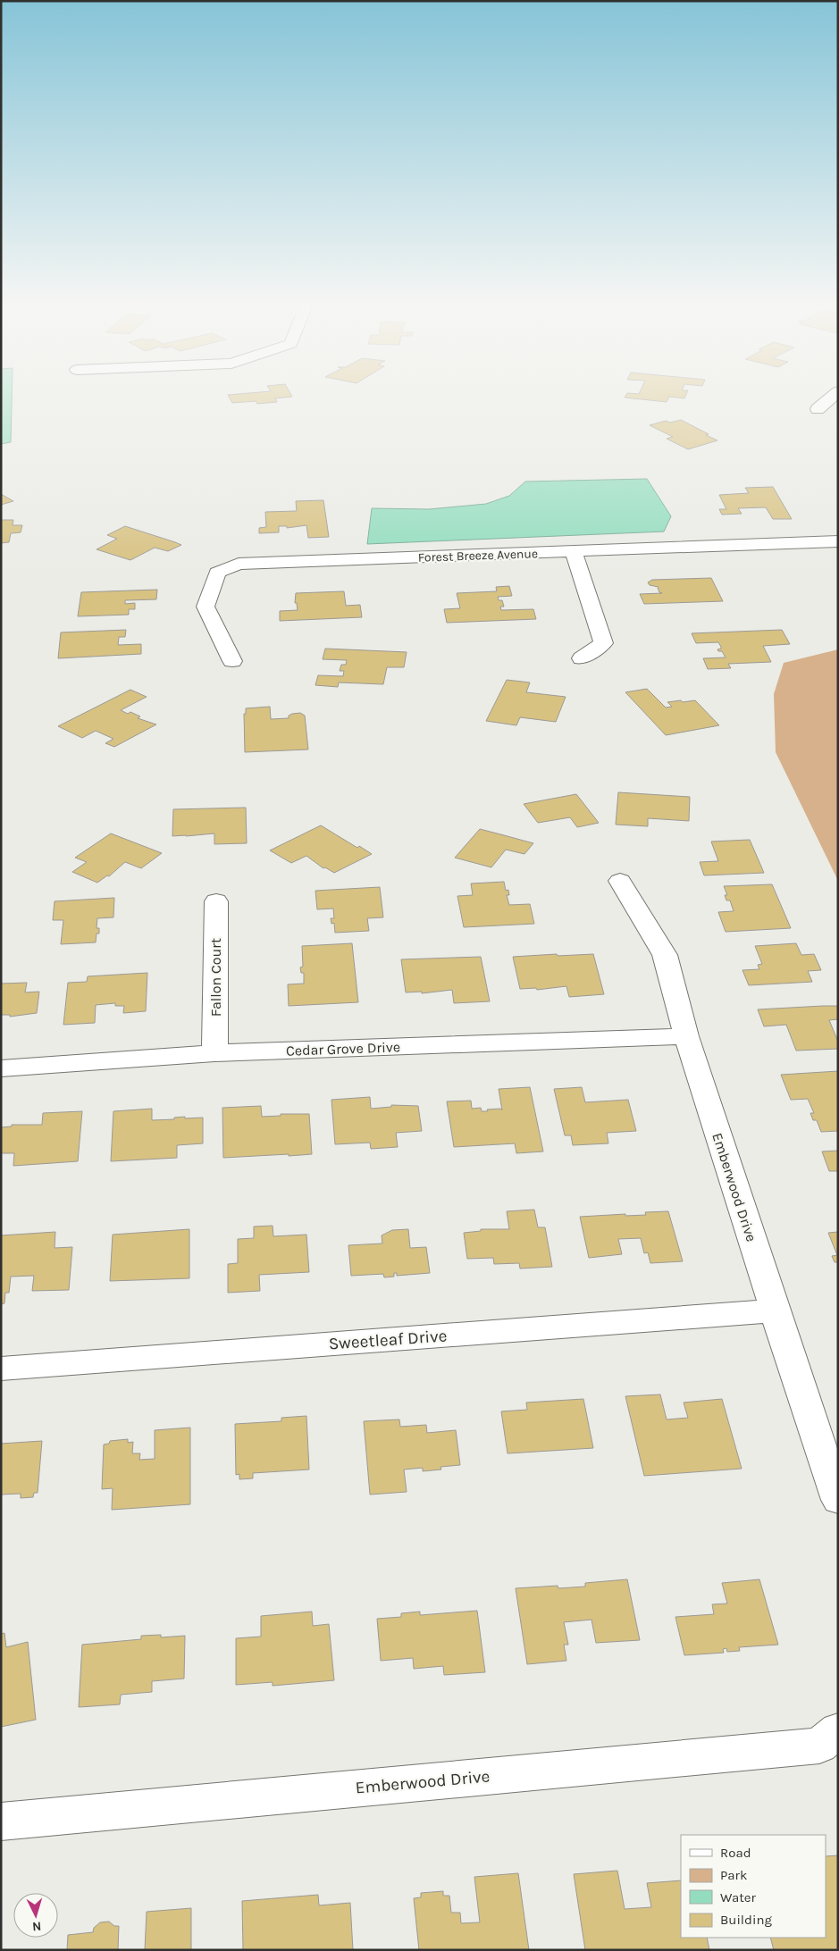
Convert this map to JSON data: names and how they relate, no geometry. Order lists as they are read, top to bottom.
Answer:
{
  "streets": {
    "street": [
      "Forest Breeze Avenue",
      "Fallon Court",
      "Cedar Grove Drive",
      "Emberwood Drive",
      "Sweetleaf Drive"
    ]
  },
  "crossings": [
    ["Fallon Court", "Cedar Grove Drive"],
    ["Cedar Grove Drive", "Emberwood Drive"],
    ["Emberwood Drive", "Sweetleaf Drive"]
  ],
  "legend": [
    "Road",
    "Park",
    "Water",
    "Building"
  ],
  "north": "bottom"
}
